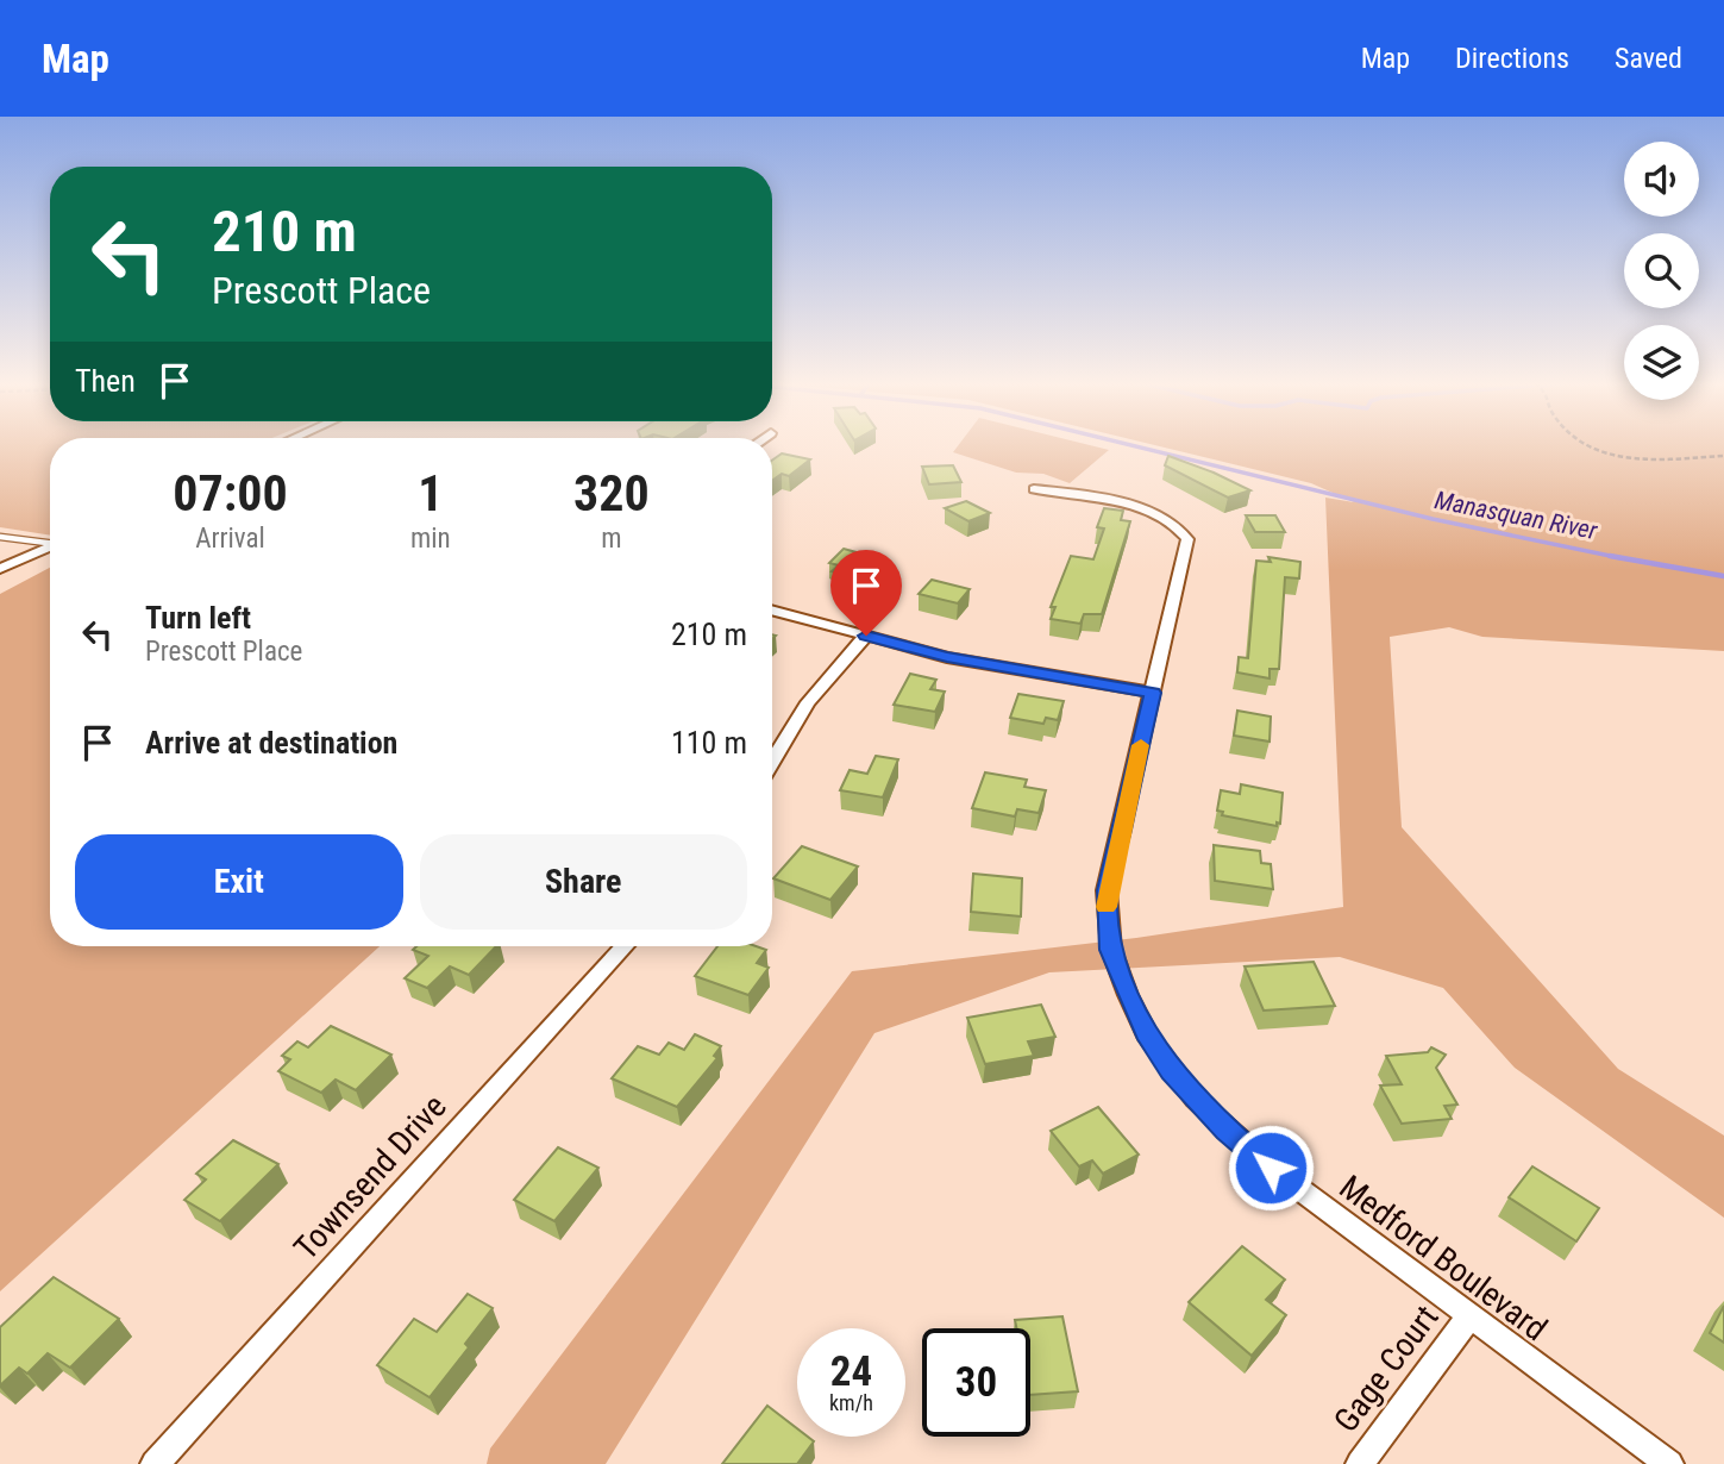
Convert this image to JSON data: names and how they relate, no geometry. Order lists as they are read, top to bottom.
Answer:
{
  "streets": {
    "street": ["Townsend Drive", "Medford Boulevard", "Gage Court"]
  },
  "crossings": [
    ["Medford Boulevard", "Gage Court"]
  ],
  "water": ["Manasquan River"],
  "page": {
    "header": "Map",
    "nav": ["Map", "Directions", "Saved"],
    "turn": ["210 m", "Prescott Place"],
    "then": "Then",
    "eta": [
      "07:00",
      "Arrival",
      "1",
      "min",
      "320",
      "m"
    ],
    "list": [
      {
        "name": "Turn left",
        "note": "Prescott Place",
        "value": "210 m"
      },
      {
        "name": "Arrive at destination",
        "value": "110 m"
      }
    ],
    "buttons": ["Exit", "Share"],
    "speed": "24 km/h",
    "limit": "30"
  }
}
